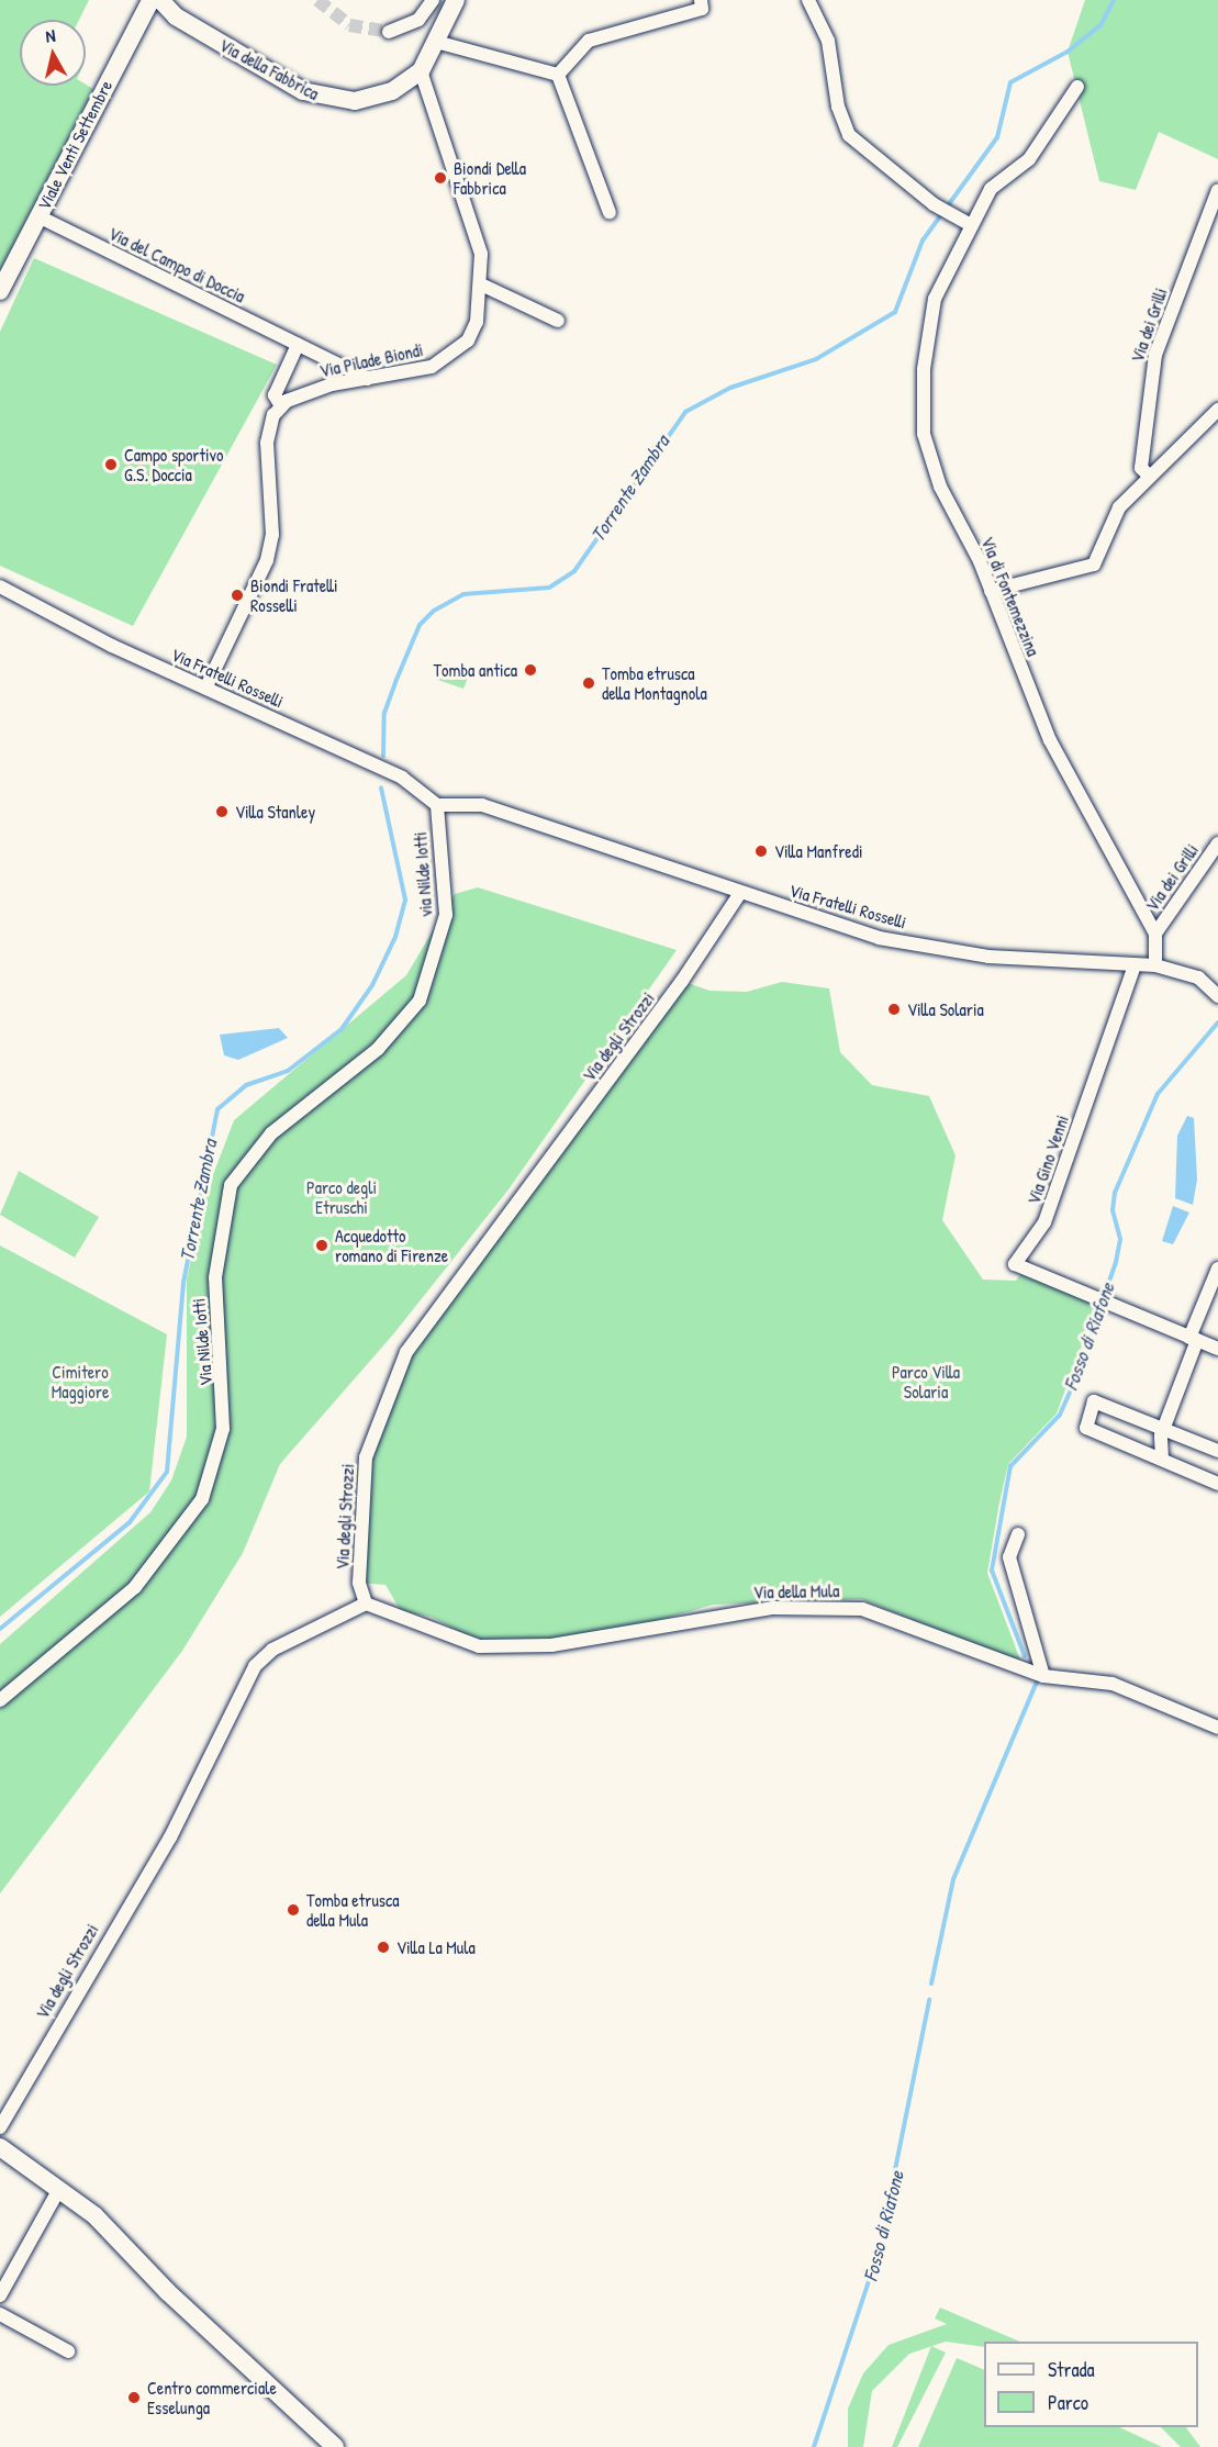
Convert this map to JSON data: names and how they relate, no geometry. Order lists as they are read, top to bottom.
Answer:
{
  "streets": {
    "street": [
      "Via della Fabbrica",
      "Viale Venti Settembre",
      "Via del Campo di Doccia",
      "Via dei Grilli",
      "Via Pilade Biondi",
      "Via di Fontemezzina",
      "Via Fratelli Rosselli",
      "via Nilde Iotti",
      "Via degli Strozzi",
      "Via Gino Venni",
      "Via Nilde Iotti",
      "Via della Mula"
    ]
  },
  "crossings": [
    ["Via della Fabbrica", "Viale Venti Settembre"],
    ["Via della Fabbrica", "Via Pilade Biondi"],
    ["Viale Venti Settembre", "Via del Campo di Doccia"],
    ["Via del Campo di Doccia", "Via Pilade Biondi"],
    ["Via dei Grilli", "Via di Fontemezzina"],
    ["Via di Fontemezzina", "Via Fratelli Rosselli"],
    ["Via Fratelli Rosselli", "via Nilde Iotti"],
    ["Via Fratelli Rosselli", "Via degli Strozzi"],
    ["Via Fratelli Rosselli", "Via Gino Venni"],
    ["via Nilde Iotti", "Via Nilde Iotti"],
    ["Via degli Strozzi", "Via della Mula"]
  ],
  "water": ["Torrente Zambra", "Fosso di Riafone"],
  "parks": ["Parco degli Etruschi", "Cimitero Maggiore", "Parco Villa Solaria"],
  "places": [
    "Biondi Della Fabbrica",
    "Campo sportivo G.S. Doccia",
    "Biondi Fratelli Rosselli",
    "Tomba antica",
    "Tomba etrusca della Montagnola",
    "Villa Stanley",
    "Villa Manfredi",
    "Villa Solaria",
    "Acquedotto romano di Firenze",
    "Tomba etrusca della Mula",
    "Villa La Mula",
    "Centro commerciale Esselunga"
  ],
  "legend": ["Strada", "Parco"],
  "north": "top"
}
